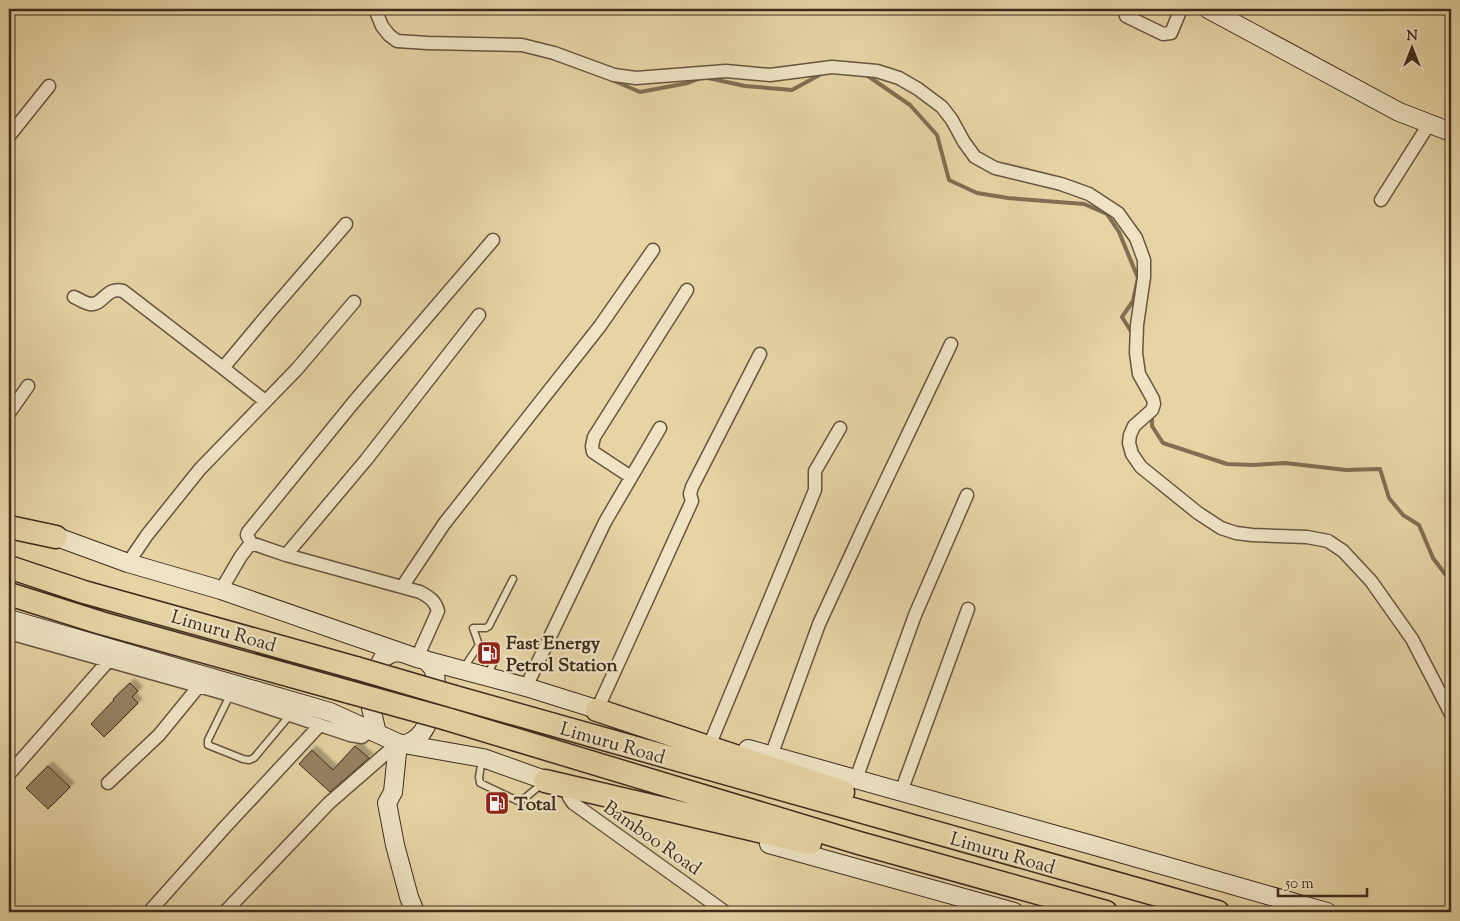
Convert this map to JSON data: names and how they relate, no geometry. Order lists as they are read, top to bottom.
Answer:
{
  "streets": {
    "highway": ["Limuru Road"],
    "street": ["Bamboo Road"]
  },
  "places": {
    "fuel station": ["Fast Energy Petrol Station", "Total"]
  },
  "scale_bar": "50 m",
  "north": "top"
}
